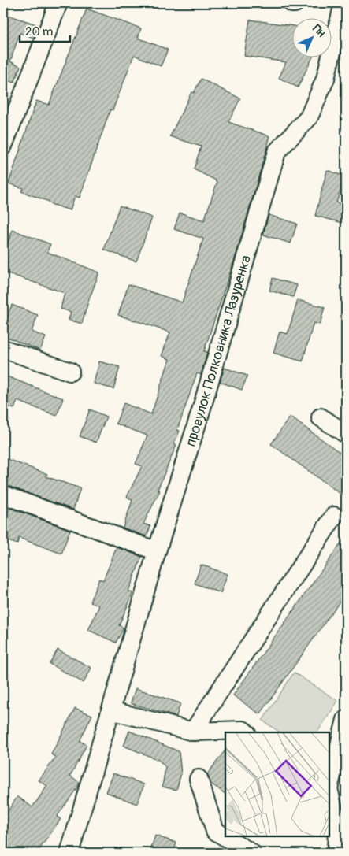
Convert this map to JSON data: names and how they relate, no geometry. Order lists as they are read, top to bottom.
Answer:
{
  "streets": {
    "street": ["провулок Полковника Лазуренка"]
  },
  "scale_bar": "20 m",
  "north": "top right"
}
